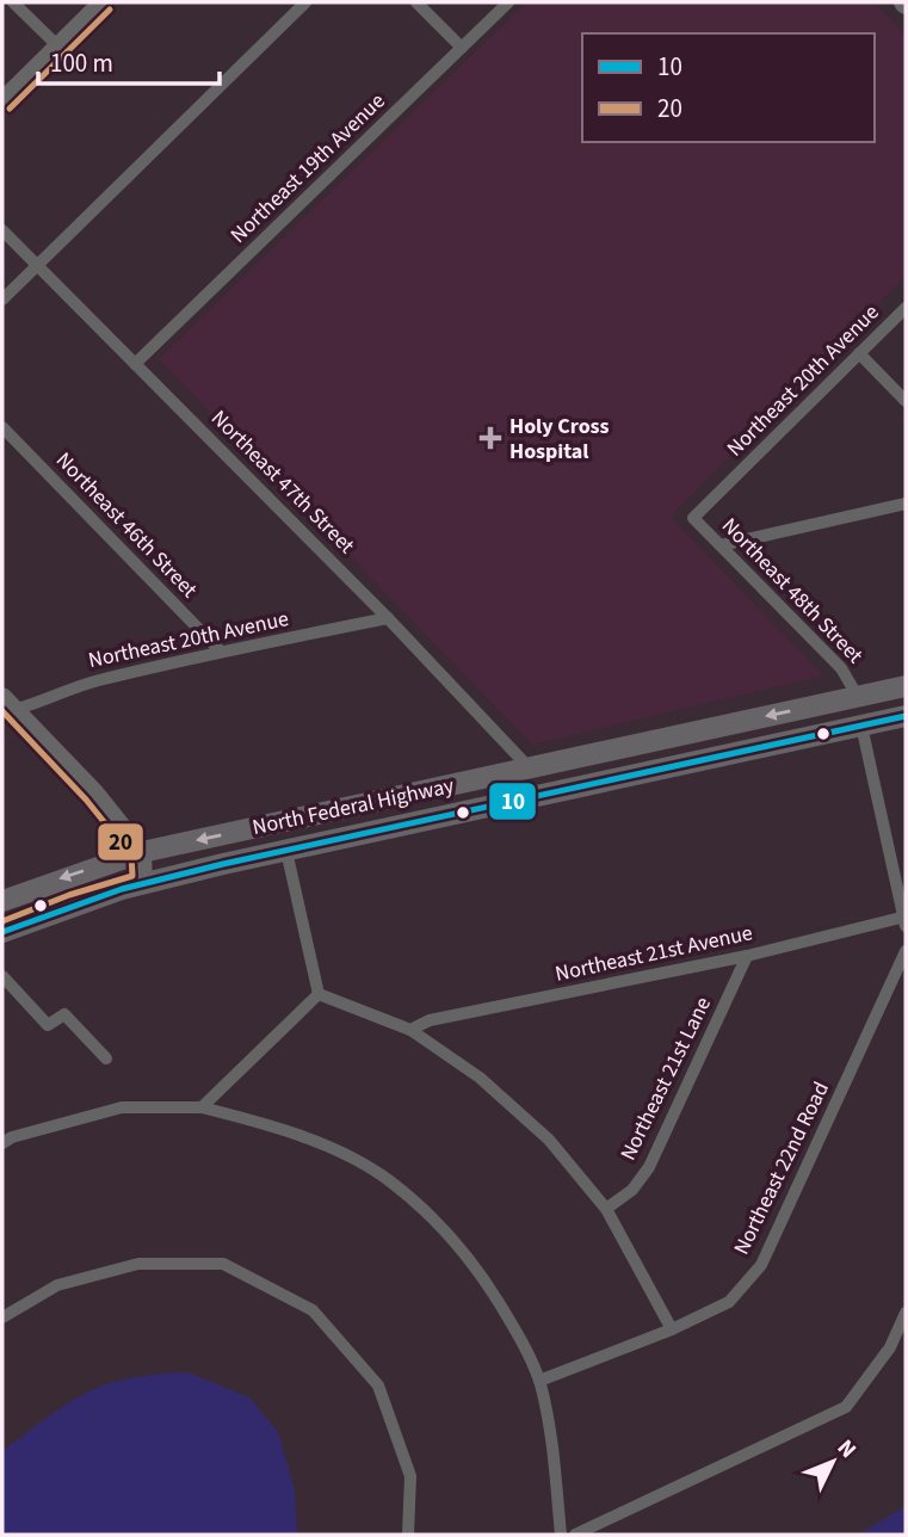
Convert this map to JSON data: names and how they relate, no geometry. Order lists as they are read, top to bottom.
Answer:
{
  "streets": {
    "main road": ["North Federal Highway"],
    "street": [
      "Northeast 19th Avenue",
      "Northeast 20th Avenue",
      "Northeast 47th Street",
      "Northeast 46th Street",
      "Northeast 48th Street",
      "Northeast 21st Avenue",
      "Northeast 21st Lane",
      "Northeast 22nd Road"
    ]
  },
  "crossings": [
    ["Northeast 19th Avenue", "Northeast 47th Street"],
    ["Northeast 20th Avenue", "Northeast 47th Street"],
    ["Northeast 20th Avenue", "Northeast 46th Street"],
    ["Northeast 20th Avenue", "Northeast 48th Street"],
    ["Northeast 47th Street", "North Federal Highway"],
    ["Northeast 48th Street", "North Federal Highway"],
    ["Northeast 21st Avenue", "Northeast 21st Lane"]
  ],
  "places": {
    "health": ["Holy Cross Hospital"]
  },
  "lines": ["transit line 20", "transit line 10"],
  "legend": ["10", "20"],
  "scale_bar": "100 m",
  "north": "top right"
}
